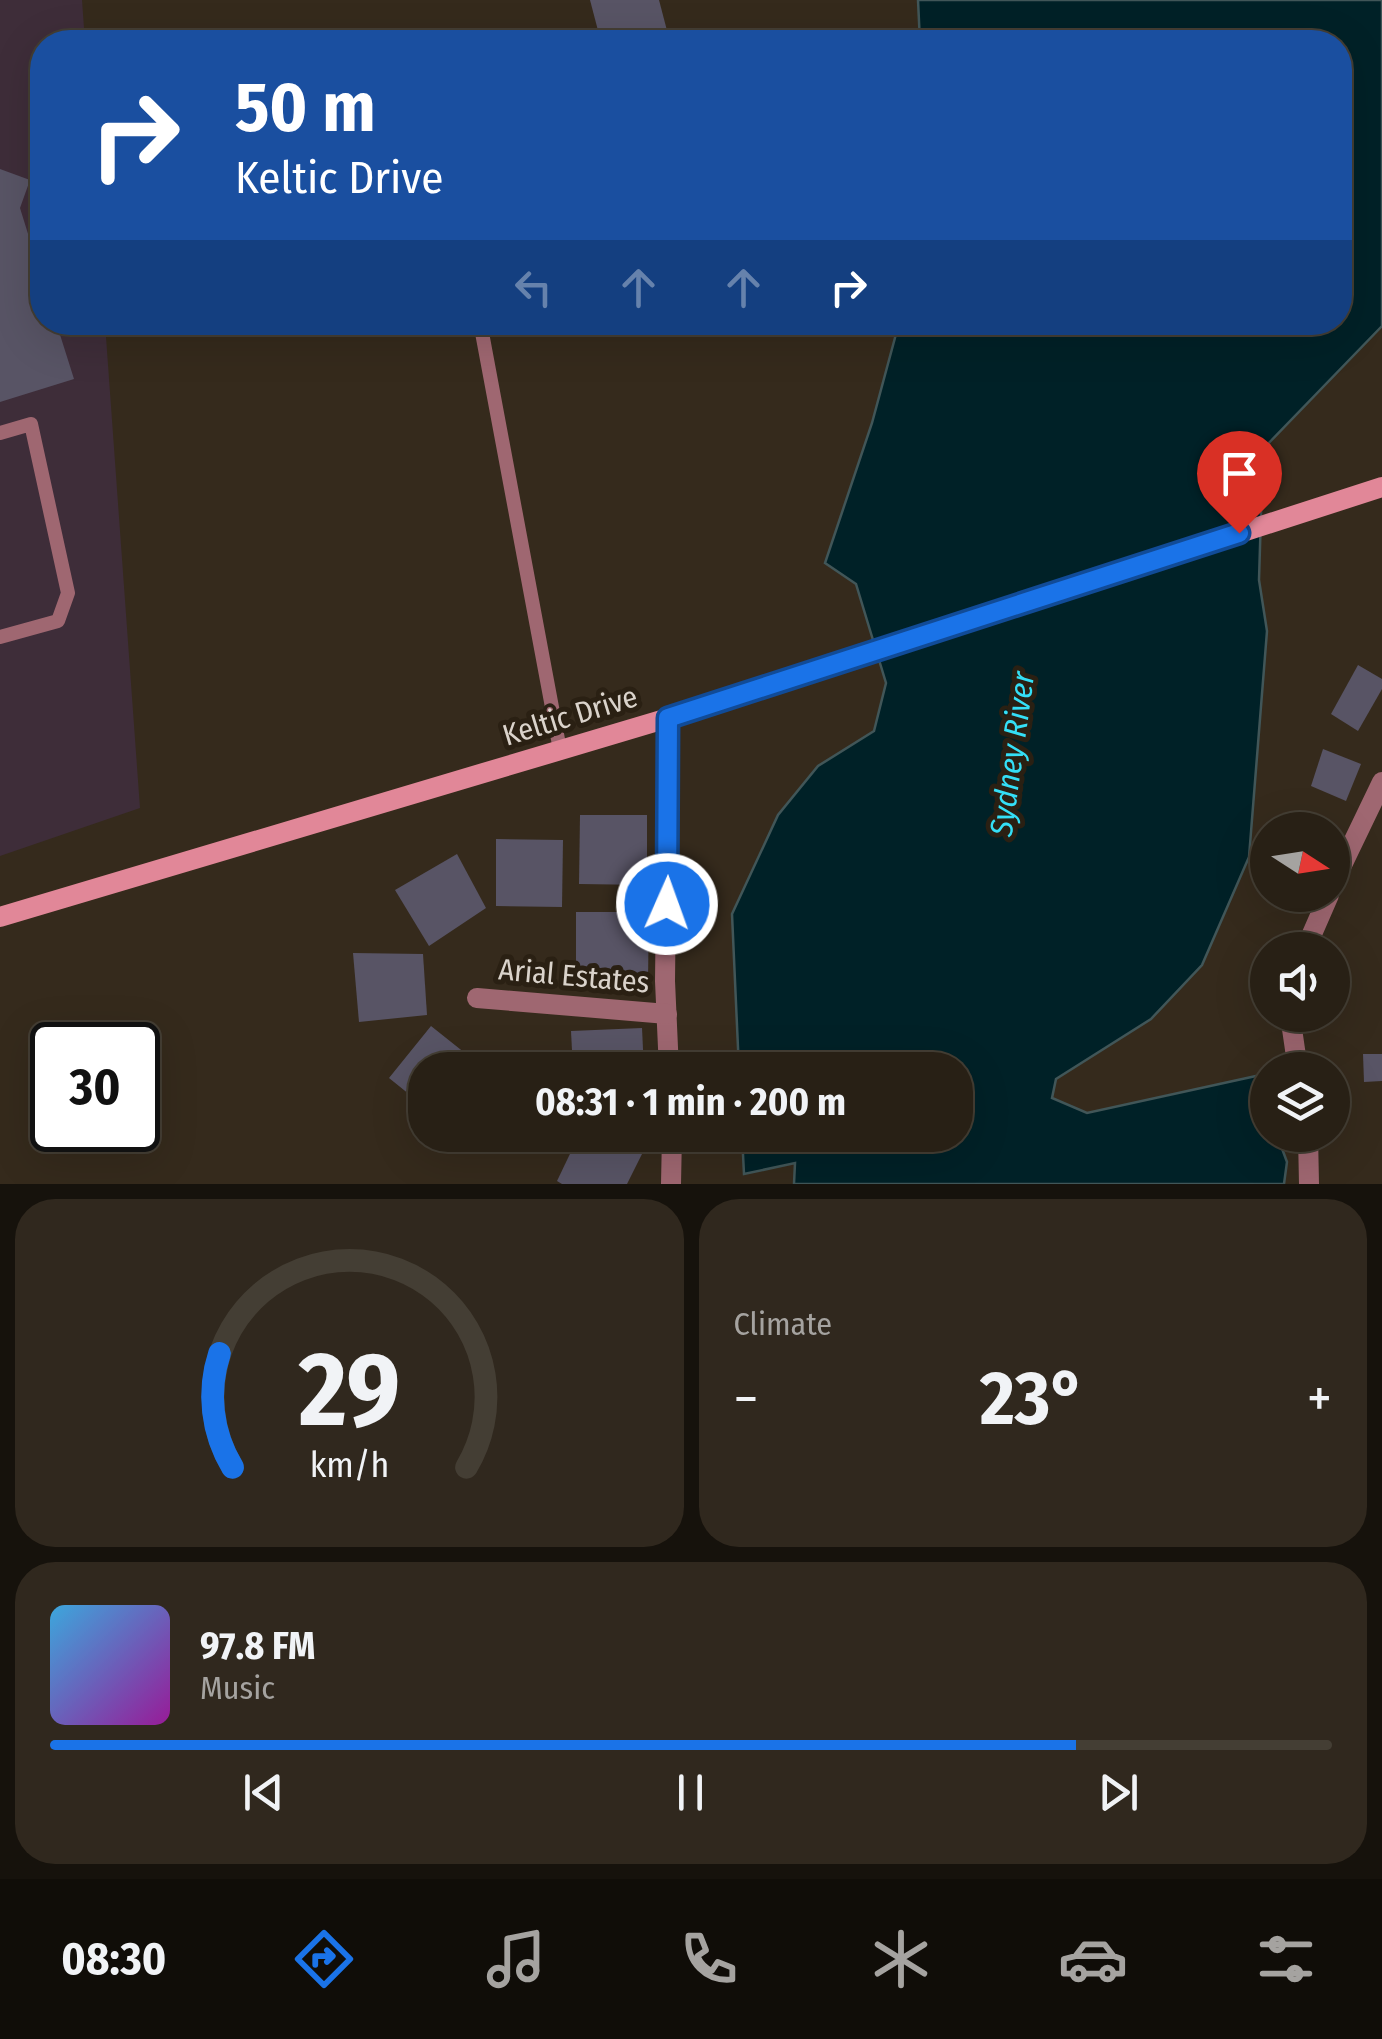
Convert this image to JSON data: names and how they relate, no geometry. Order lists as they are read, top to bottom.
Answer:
{
  "streets": {
    "main road": ["Keltic Drive"],
    "street": ["Arial Estates"]
  },
  "water": ["Sydney River"],
  "north": "right",
  "page": {
    "turn": ["50 m", "Keltic Drive"],
    "limit": "30",
    "trip": "08:31 · 1 min · 200 m",
    "tile": "Climate",
    "heat": ["−", "23°", "+"],
    "song": ["97.8 FM", "Music"],
    "tabs": "08:30",
    "gauge": ["29", "km/h"]
  }
}
